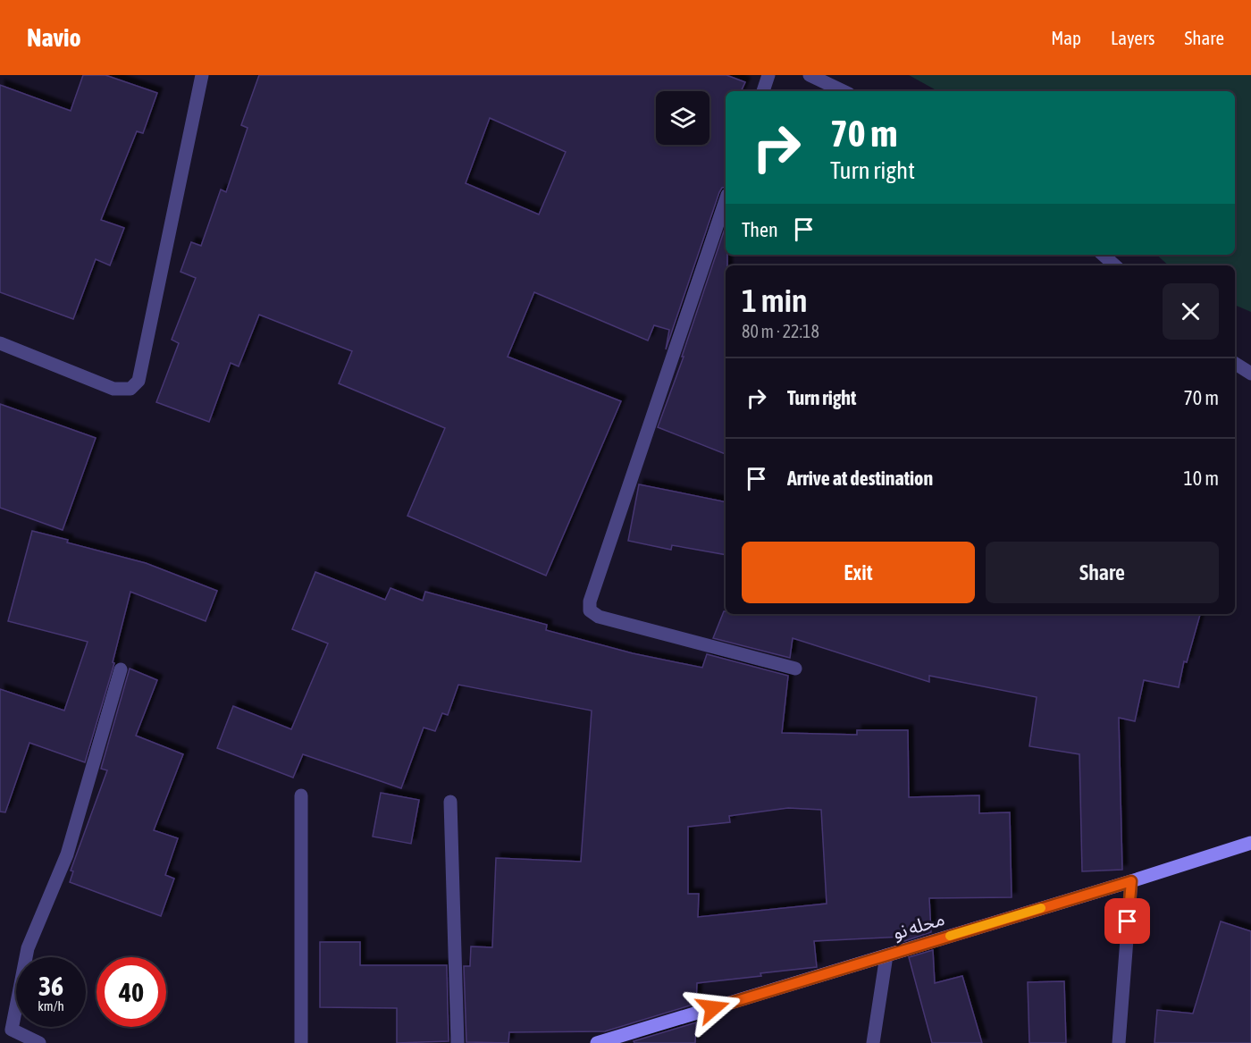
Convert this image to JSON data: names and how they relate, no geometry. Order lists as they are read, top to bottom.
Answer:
{
  "streets": {
    "street": ["محله نو"]
  },
  "page": {
    "header": "Navio",
    "nav": ["Map", "Layers", "Share"],
    "turn": ["70 m", "Turn right"],
    "then": "Then",
    "heading": ["1 min", "80 m · 22:18"],
    "list": [
      {
        "name": "Turn right",
        "value": "70 m"
      },
      {
        "name": "Arrive at destination",
        "value": "10 m"
      }
    ],
    "buttons": ["Exit", "Share"],
    "speed": "36 km/h",
    "limit": "40"
  }
}
